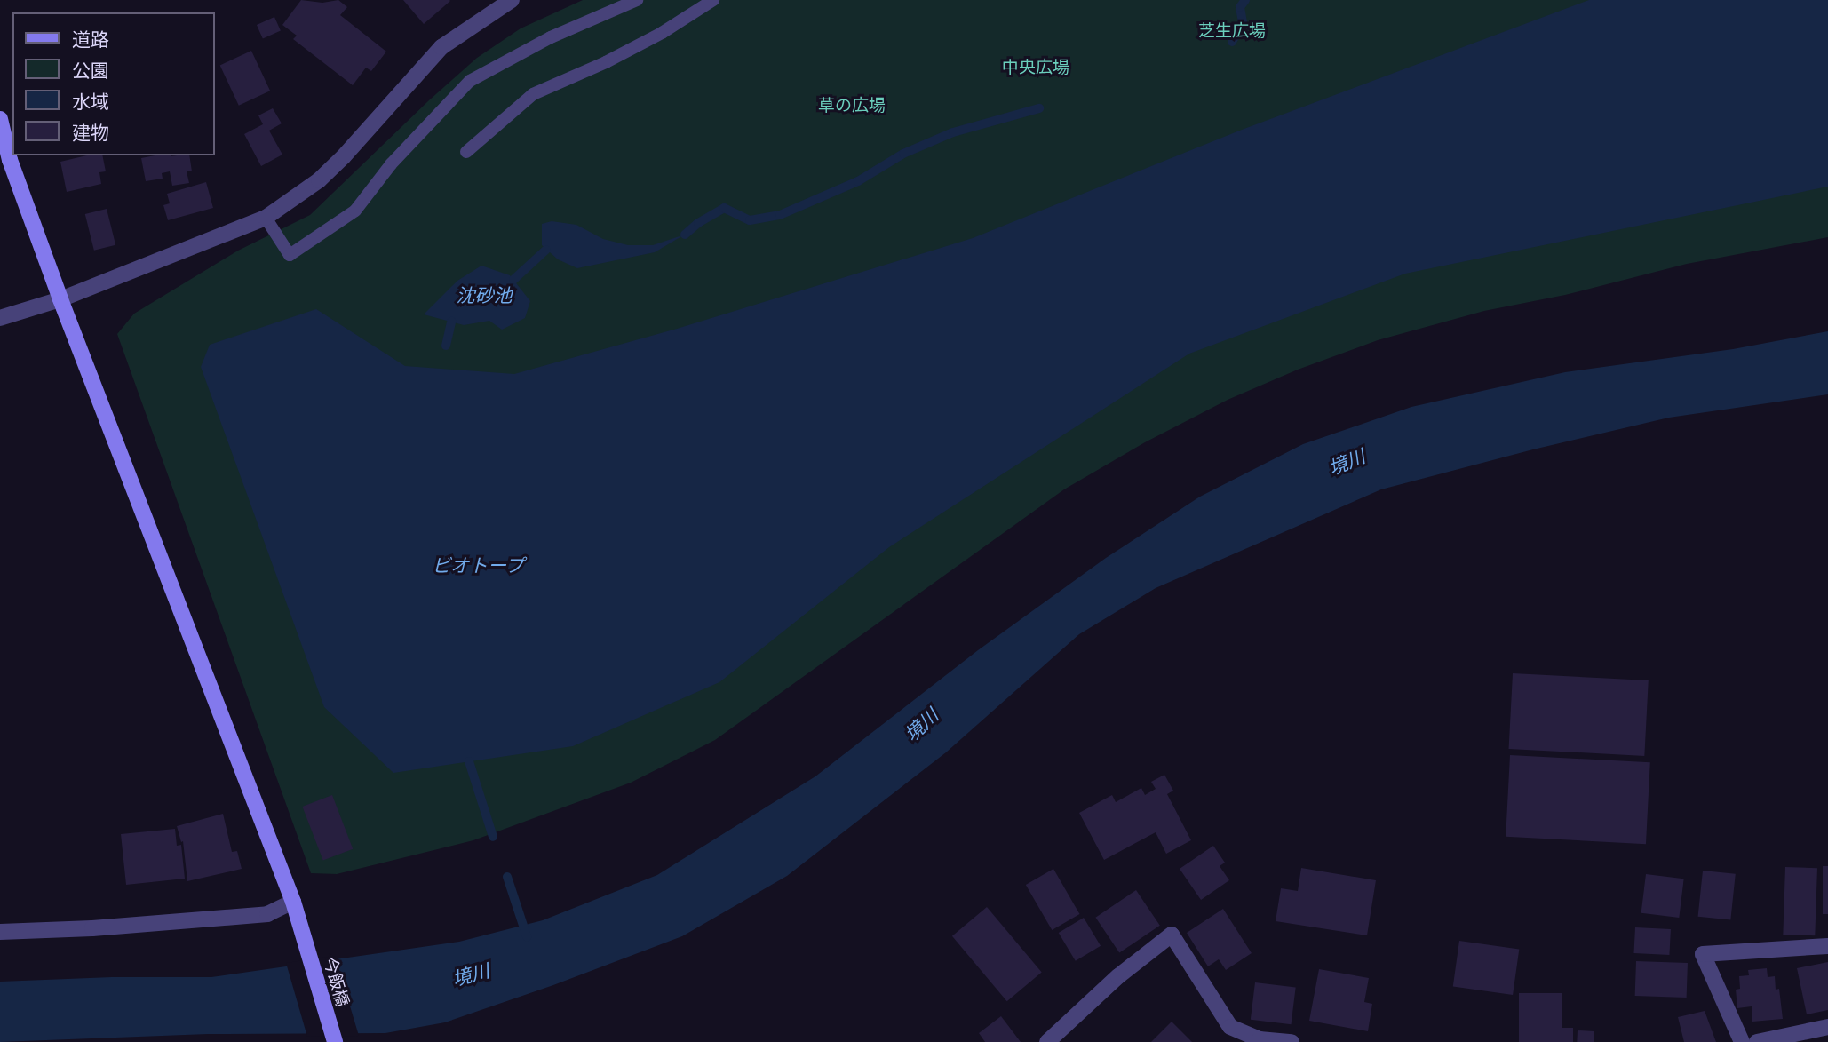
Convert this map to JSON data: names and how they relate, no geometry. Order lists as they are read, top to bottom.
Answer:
{
  "streets": {
    "street": ["今飯橋"]
  },
  "water": ["沈砂池", "境川", "ビオトープ"],
  "parks": ["芝生広場", "中央広場", "草の広場"],
  "legend": [
    "道路",
    "公園",
    "水域",
    "建物"
  ]
}
